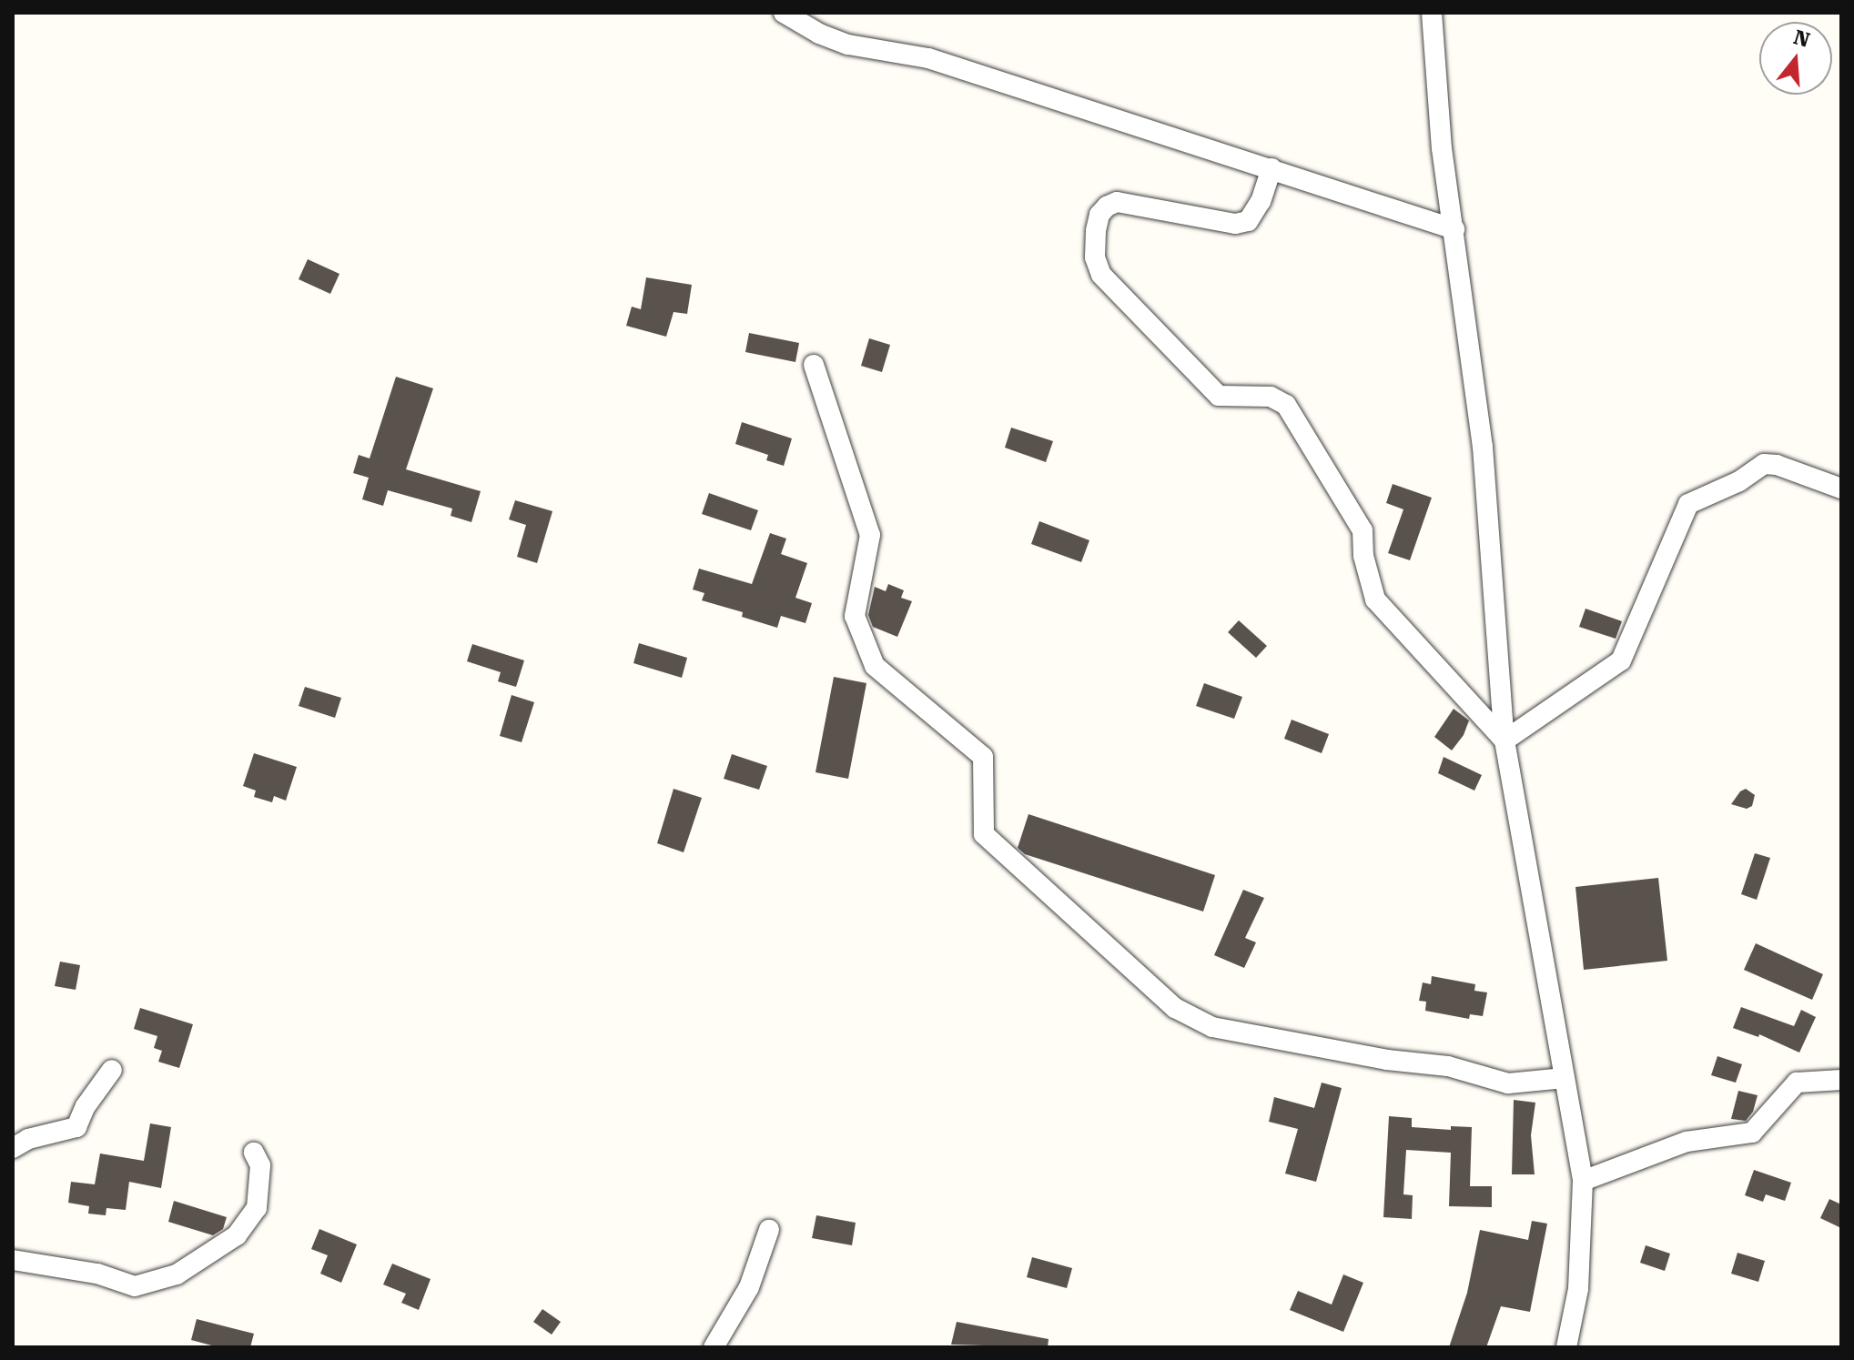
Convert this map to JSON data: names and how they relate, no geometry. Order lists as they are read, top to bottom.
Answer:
{
  "north": "top"
}
